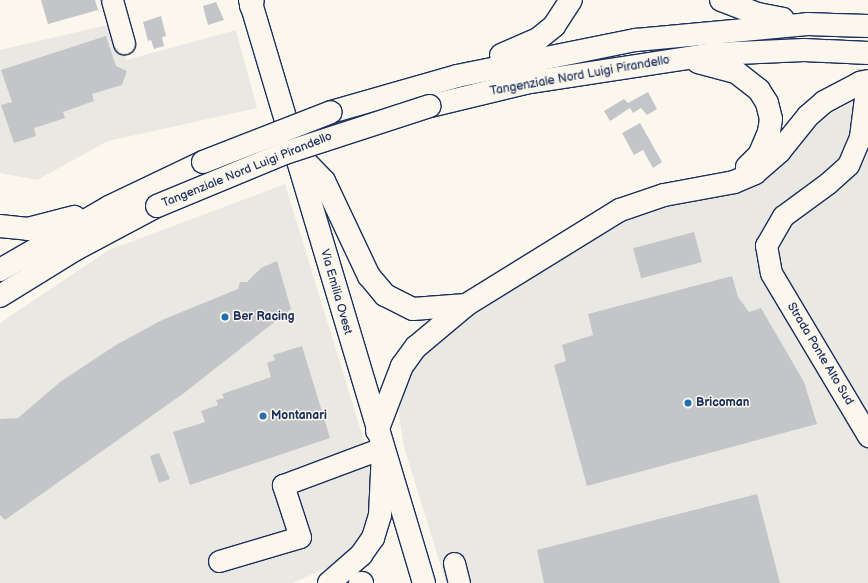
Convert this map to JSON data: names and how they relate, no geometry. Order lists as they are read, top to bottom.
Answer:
{
  "streets": {
    "main road": ["Tangenziale Nord Luigi Pirandello", "Via Emilia Ovest"],
    "street": ["Strada Ponte Alto Sud"]
  },
  "places": ["Ber Racing", "Bricoman", "Montanari"]
}
